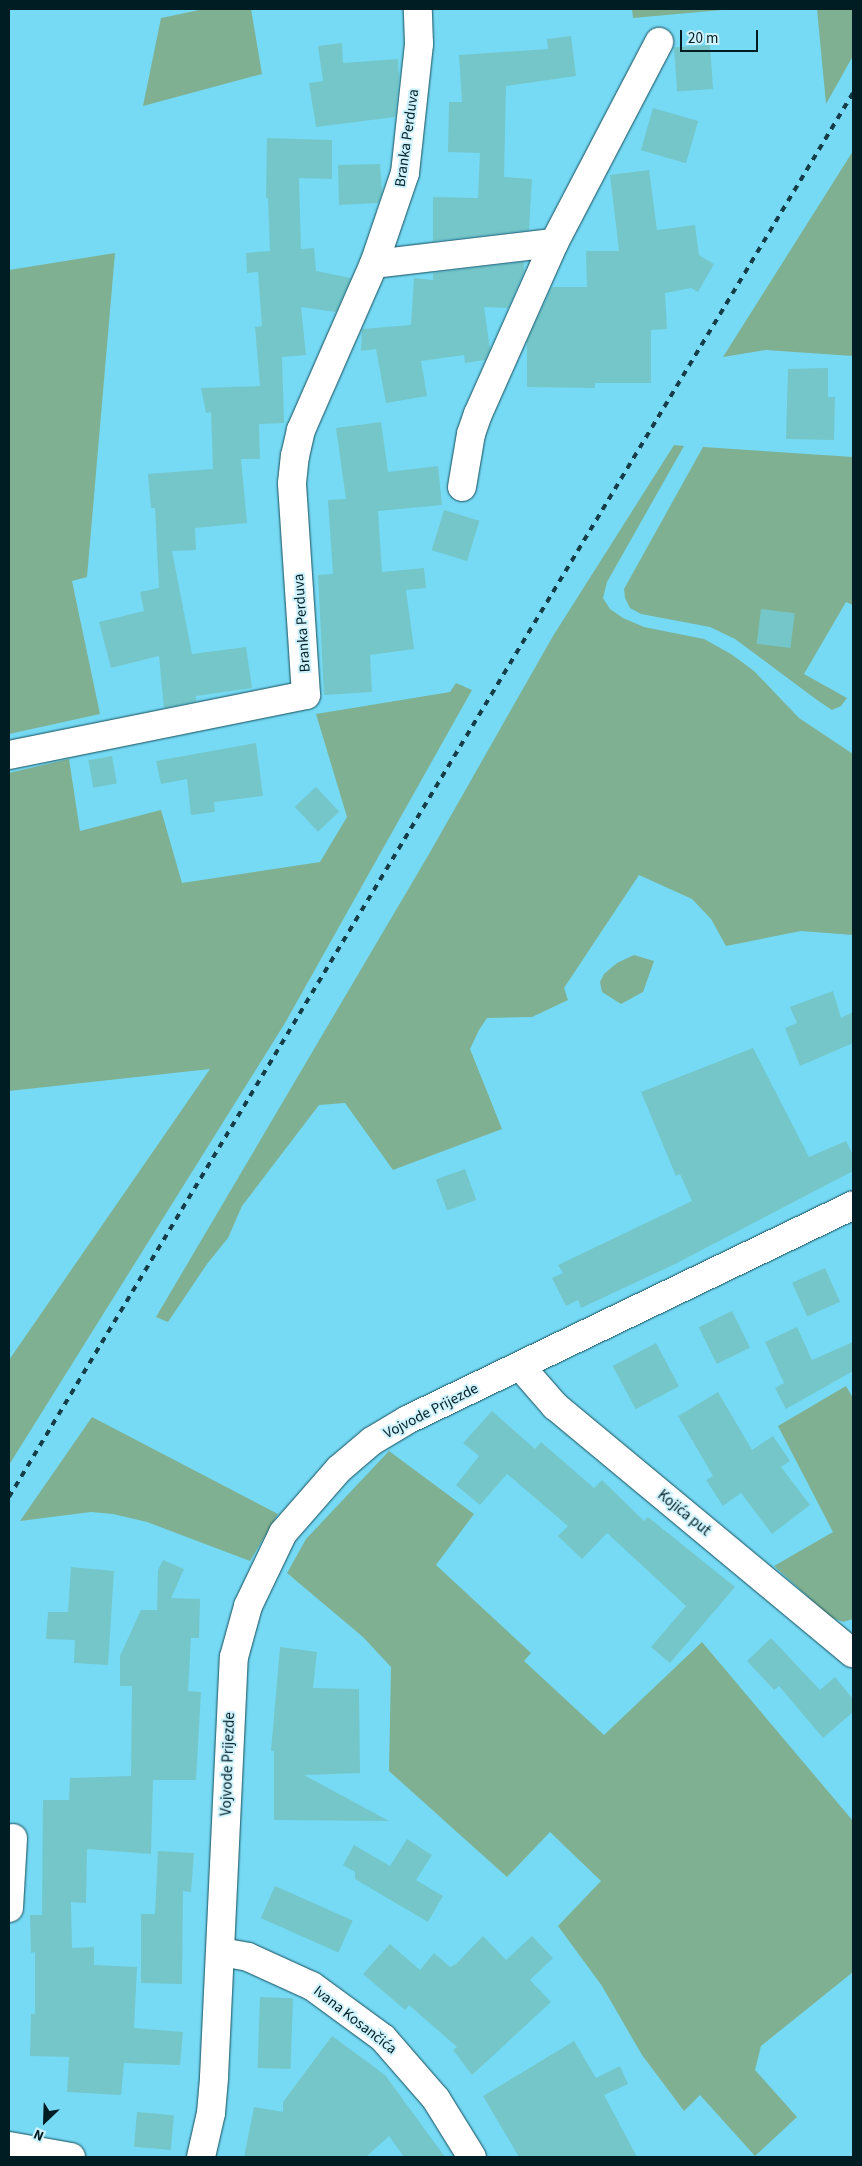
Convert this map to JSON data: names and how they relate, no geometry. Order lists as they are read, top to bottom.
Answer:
{
  "streets": {
    "street": [
      "Branka Perduva",
      "Vojvode Prijezde",
      "Kojića put",
      "Ivana Kosančića"
    ]
  },
  "crossings": [
    ["Vojvode Prijezde", "Kojića put"],
    ["Vojvode Prijezde", "Ivana Kosančića"]
  ],
  "scale_bar": "20 m",
  "north": "bottom left"
}
